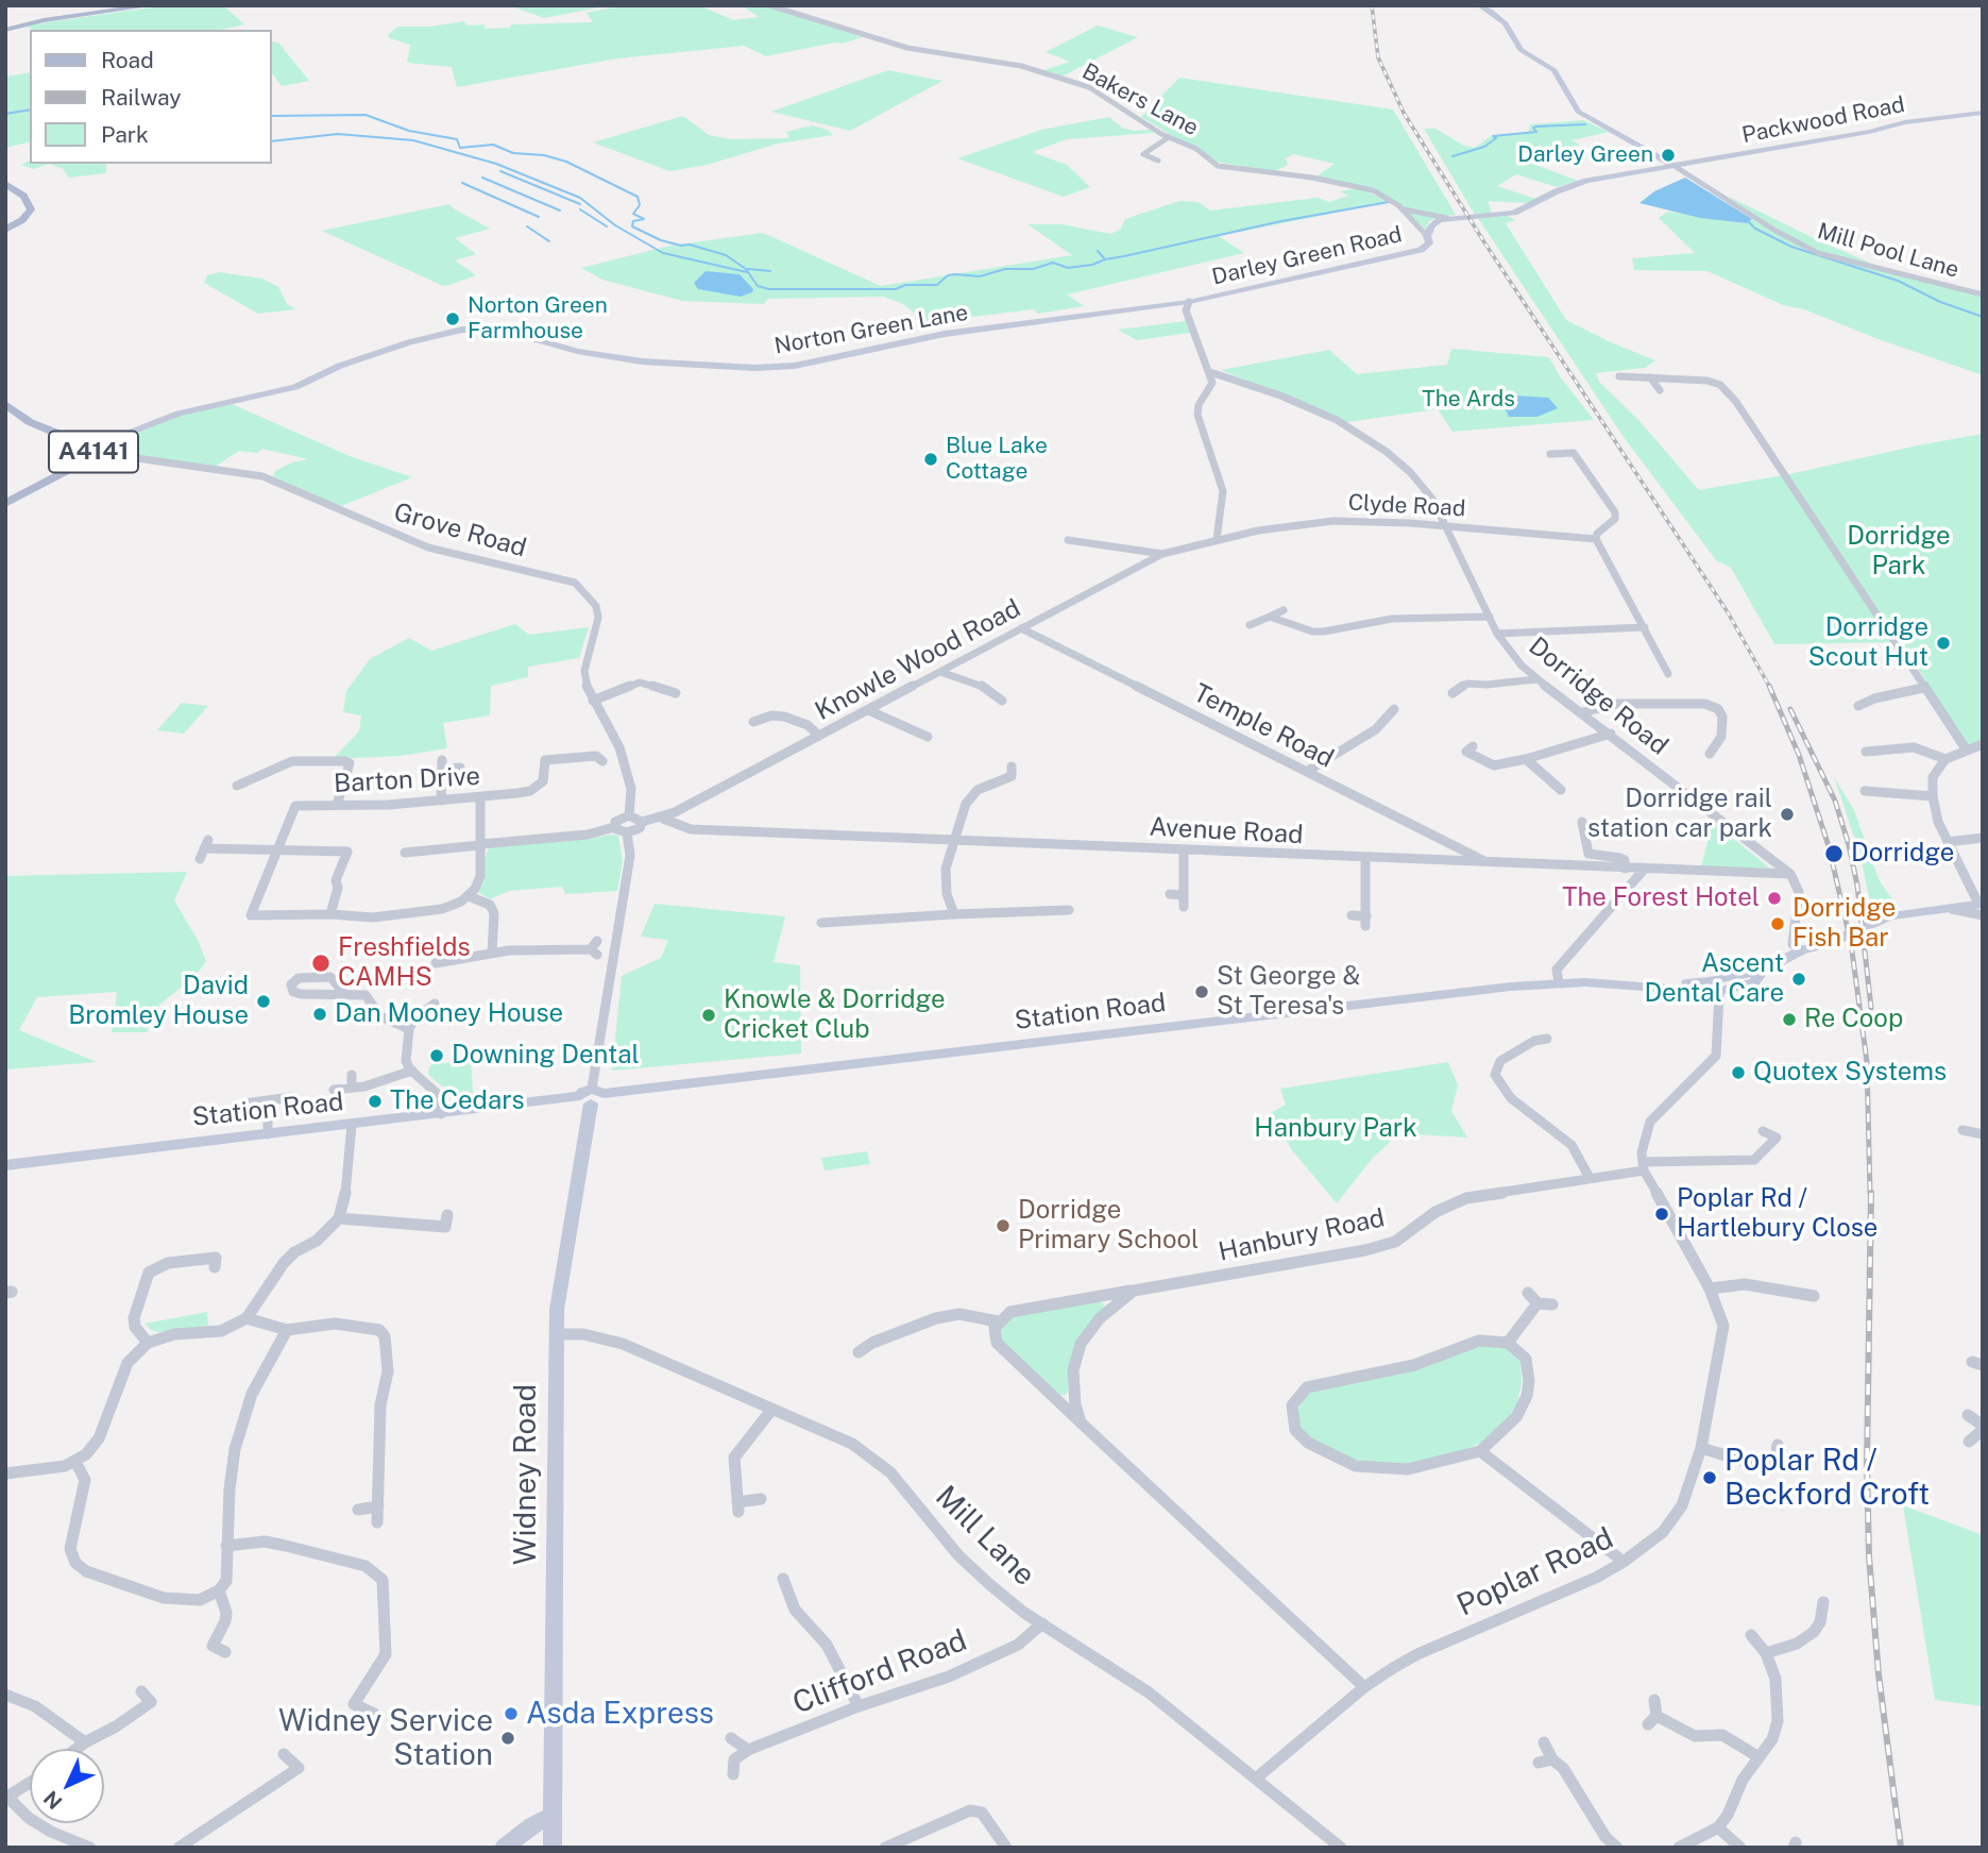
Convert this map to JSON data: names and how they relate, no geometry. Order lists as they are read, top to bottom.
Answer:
{
  "streets": {
    "main road": ["A4141"],
    "street": [
      "Bakers Lane",
      "Packwood Road",
      "Mill Pool Lane",
      "Darley Green Road",
      "Norton Green Lane",
      "Clyde Road",
      "Grove Road",
      "Knowle Wood Road",
      "Dorridge Road",
      "Temple Road",
      "Barton Drive",
      "Avenue Road",
      "Station Road",
      "Hanbury Road",
      "Widney Road",
      "Mill Lane",
      "Poplar Road",
      "Clifford Road"
    ]
  },
  "crossings": [
    ["Bakers Lane", "Darley Green Road"],
    ["Packwood Road", "Mill Pool Lane"],
    ["Darley Green Road", "Norton Green Lane"],
    ["Norton Green Lane", "A4141"],
    ["Norton Green Lane", "Grove Road"],
    ["A4141", "Grove Road"],
    ["Clyde Road", "Knowle Wood Road"],
    ["Clyde Road", "Dorridge Road"],
    ["Knowle Wood Road", "Temple Road"],
    ["Knowle Wood Road", "Avenue Road"],
    ["Dorridge Road", "Avenue Road"],
    ["Temple Road", "Avenue Road"],
    ["Station Road", "Widney Road"],
    ["Hanbury Road", "Poplar Road"],
    ["Widney Road", "Mill Lane"],
    ["Mill Lane", "Poplar Road"],
    ["Mill Lane", "Clifford Road"]
  ],
  "parks": ["The Ards", "Dorridge Park", "Hanbury Park"],
  "places": [
    "Darley Green",
    "Norton Green Farmhouse",
    "Blue Lake Cottage",
    "Dorridge Scout Hut",
    "Dorridge rail station car park",
    "Dorridge",
    "The Forest Hotel",
    "Dorridge Fish Bar",
    "Freshfields CAMHS",
    "Ascent Dental Care",
    "St George & St Teresa's",
    "David Bromley House",
    "Dan Mooney House",
    "Knowle & Dorridge Cricket Club",
    "Re Coop",
    "Downing Dental",
    "Quotex Systems",
    "The Cedars",
    "Poplar Rd / Hartlebury Close",
    "Dorridge Primary School",
    "Poplar Rd / Beckford Croft",
    "Asda Express",
    "Widney Service Station"
  ],
  "legend": ["Road", "Railway", "Park"],
  "north": "bottom left"
}
